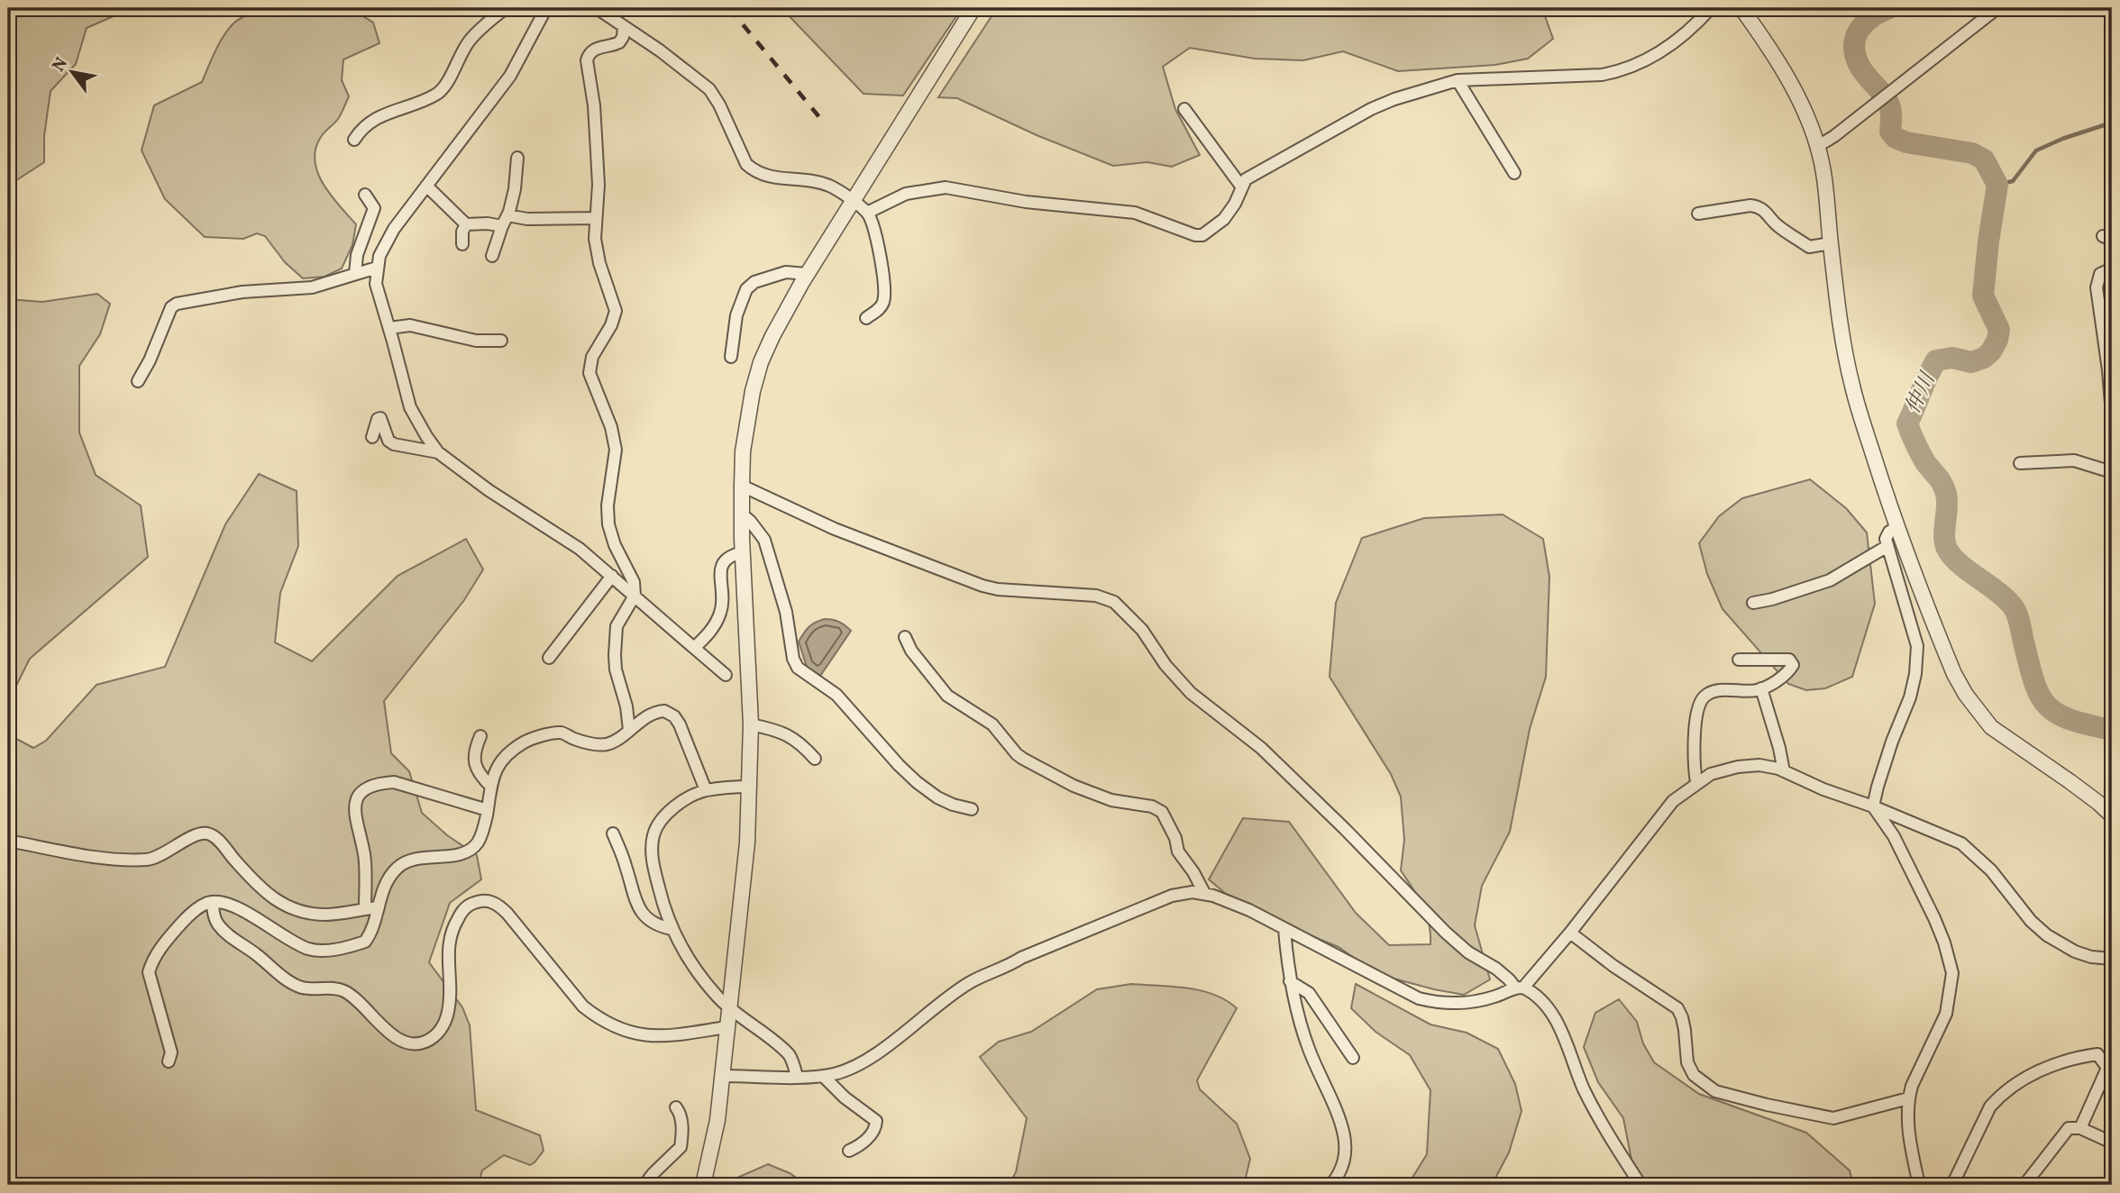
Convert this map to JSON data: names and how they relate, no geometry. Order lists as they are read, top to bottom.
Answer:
{
  "water": ["仲川"],
  "north": "top left"
}
